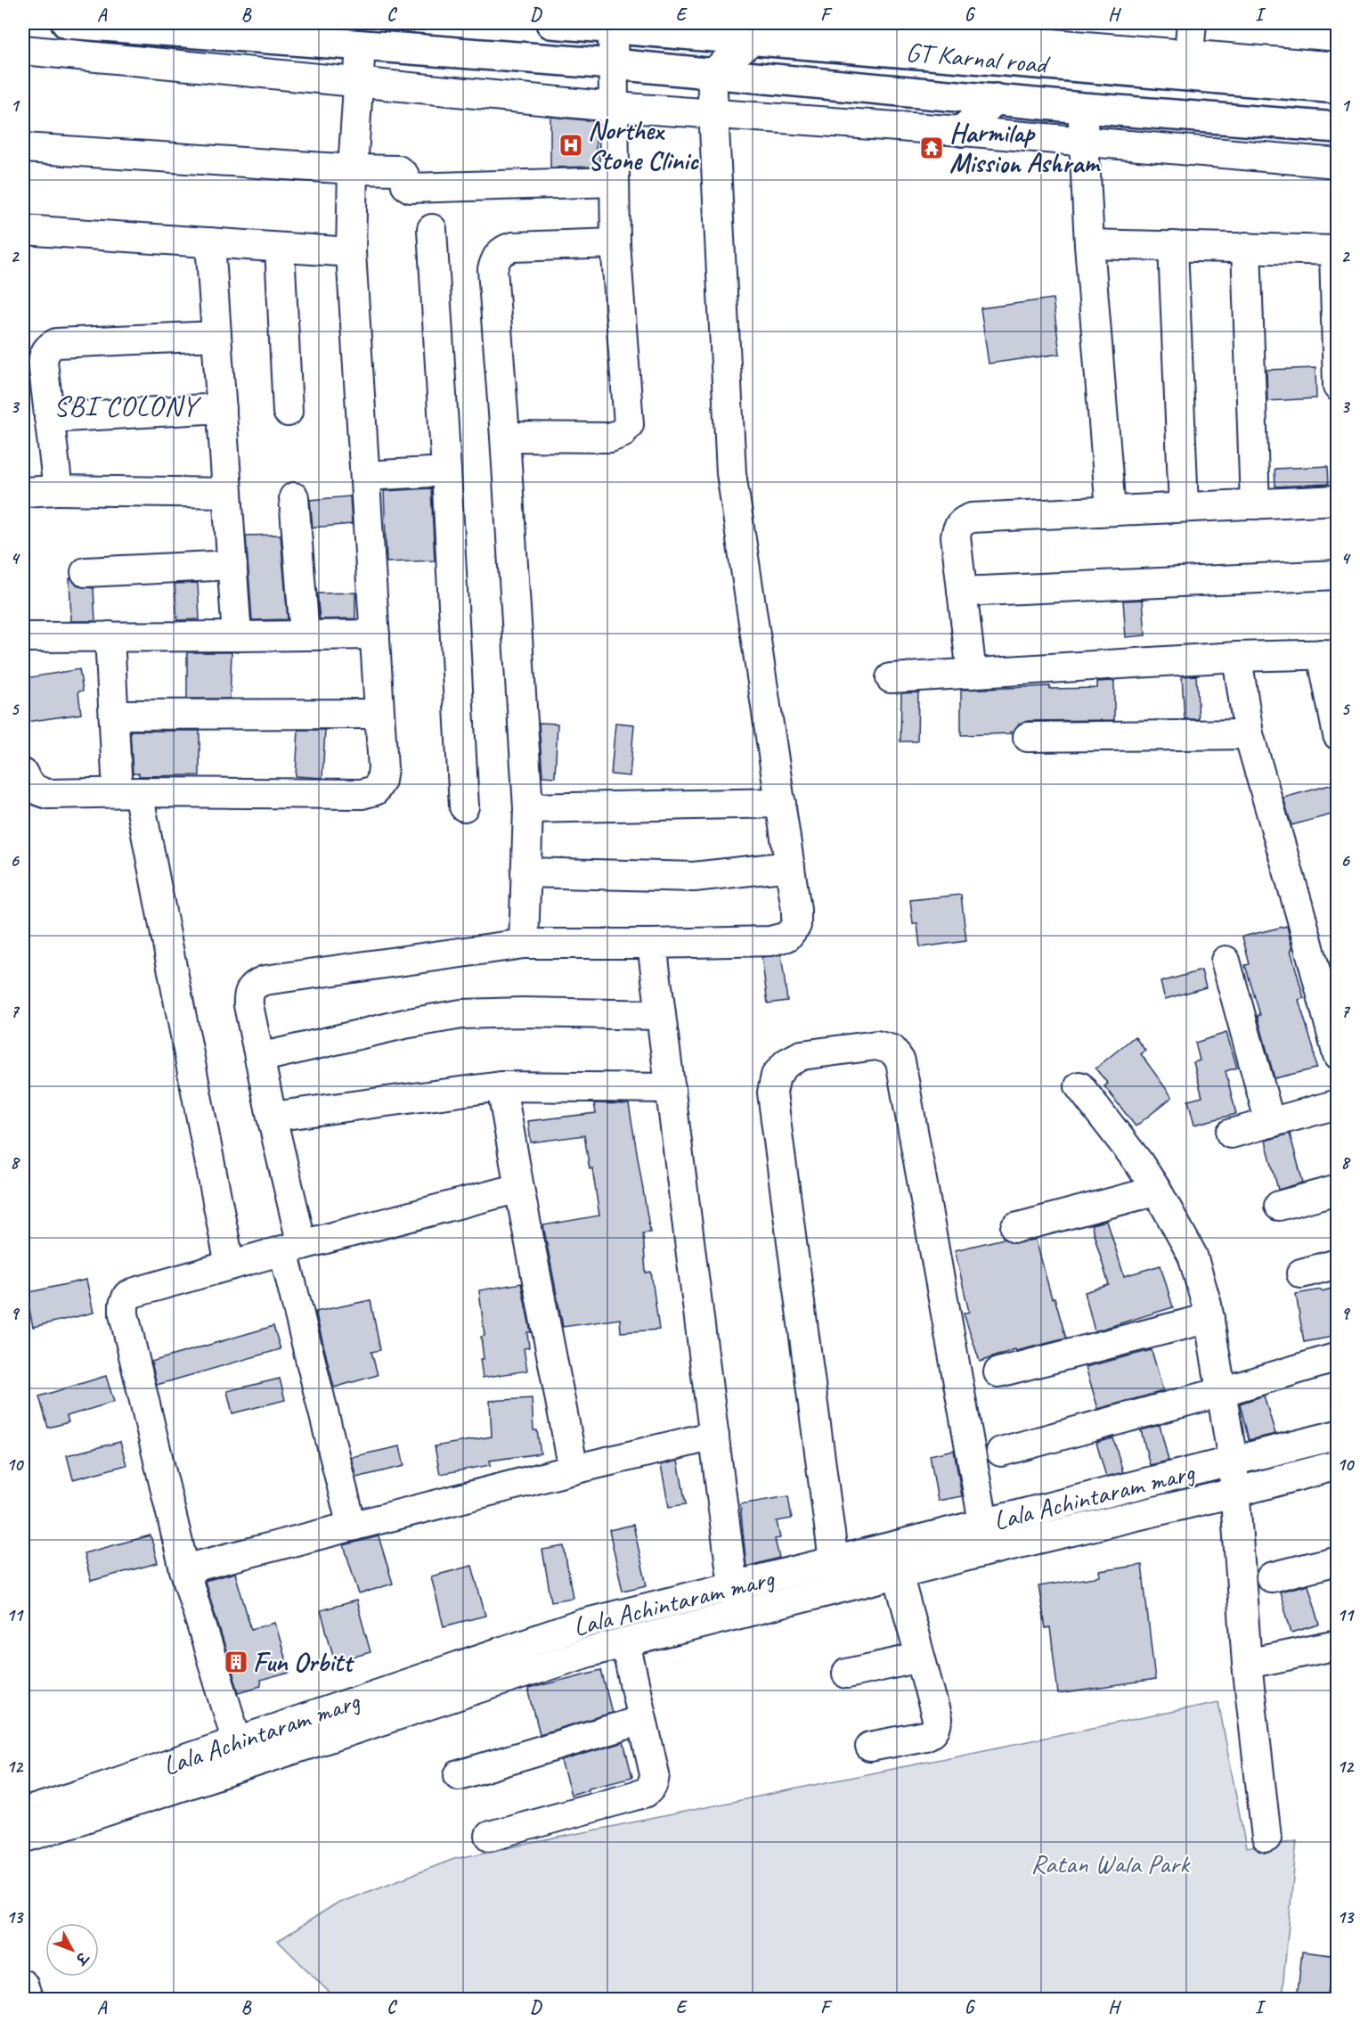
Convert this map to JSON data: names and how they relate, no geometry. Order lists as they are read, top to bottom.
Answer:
{
  "streets": {
    "main road": ["GT Karnal road"],
    "street": ["Lala Achintaram marg"]
  },
  "districts": ["SBI COLONY"],
  "parks": ["Ratan Wala Park"],
  "places": {
    "hospital": ["Northex Stone Clinic"],
    "temple": ["Harmilap Mission Ashram"],
    "building": ["Fun Orbitt"]
  },
  "north": "bottom right",
  "grid": {
    "columns": [
      "A",
      "B",
      "C",
      "D",
      "E",
      "F",
      "G",
      "H",
      "I"
    ],
    "rows": [
      "1",
      "2",
      "3",
      "4",
      "5",
      "6",
      "7",
      "8",
      "9",
      "10",
      "11",
      "12",
      "13"
    ]
  }
}
